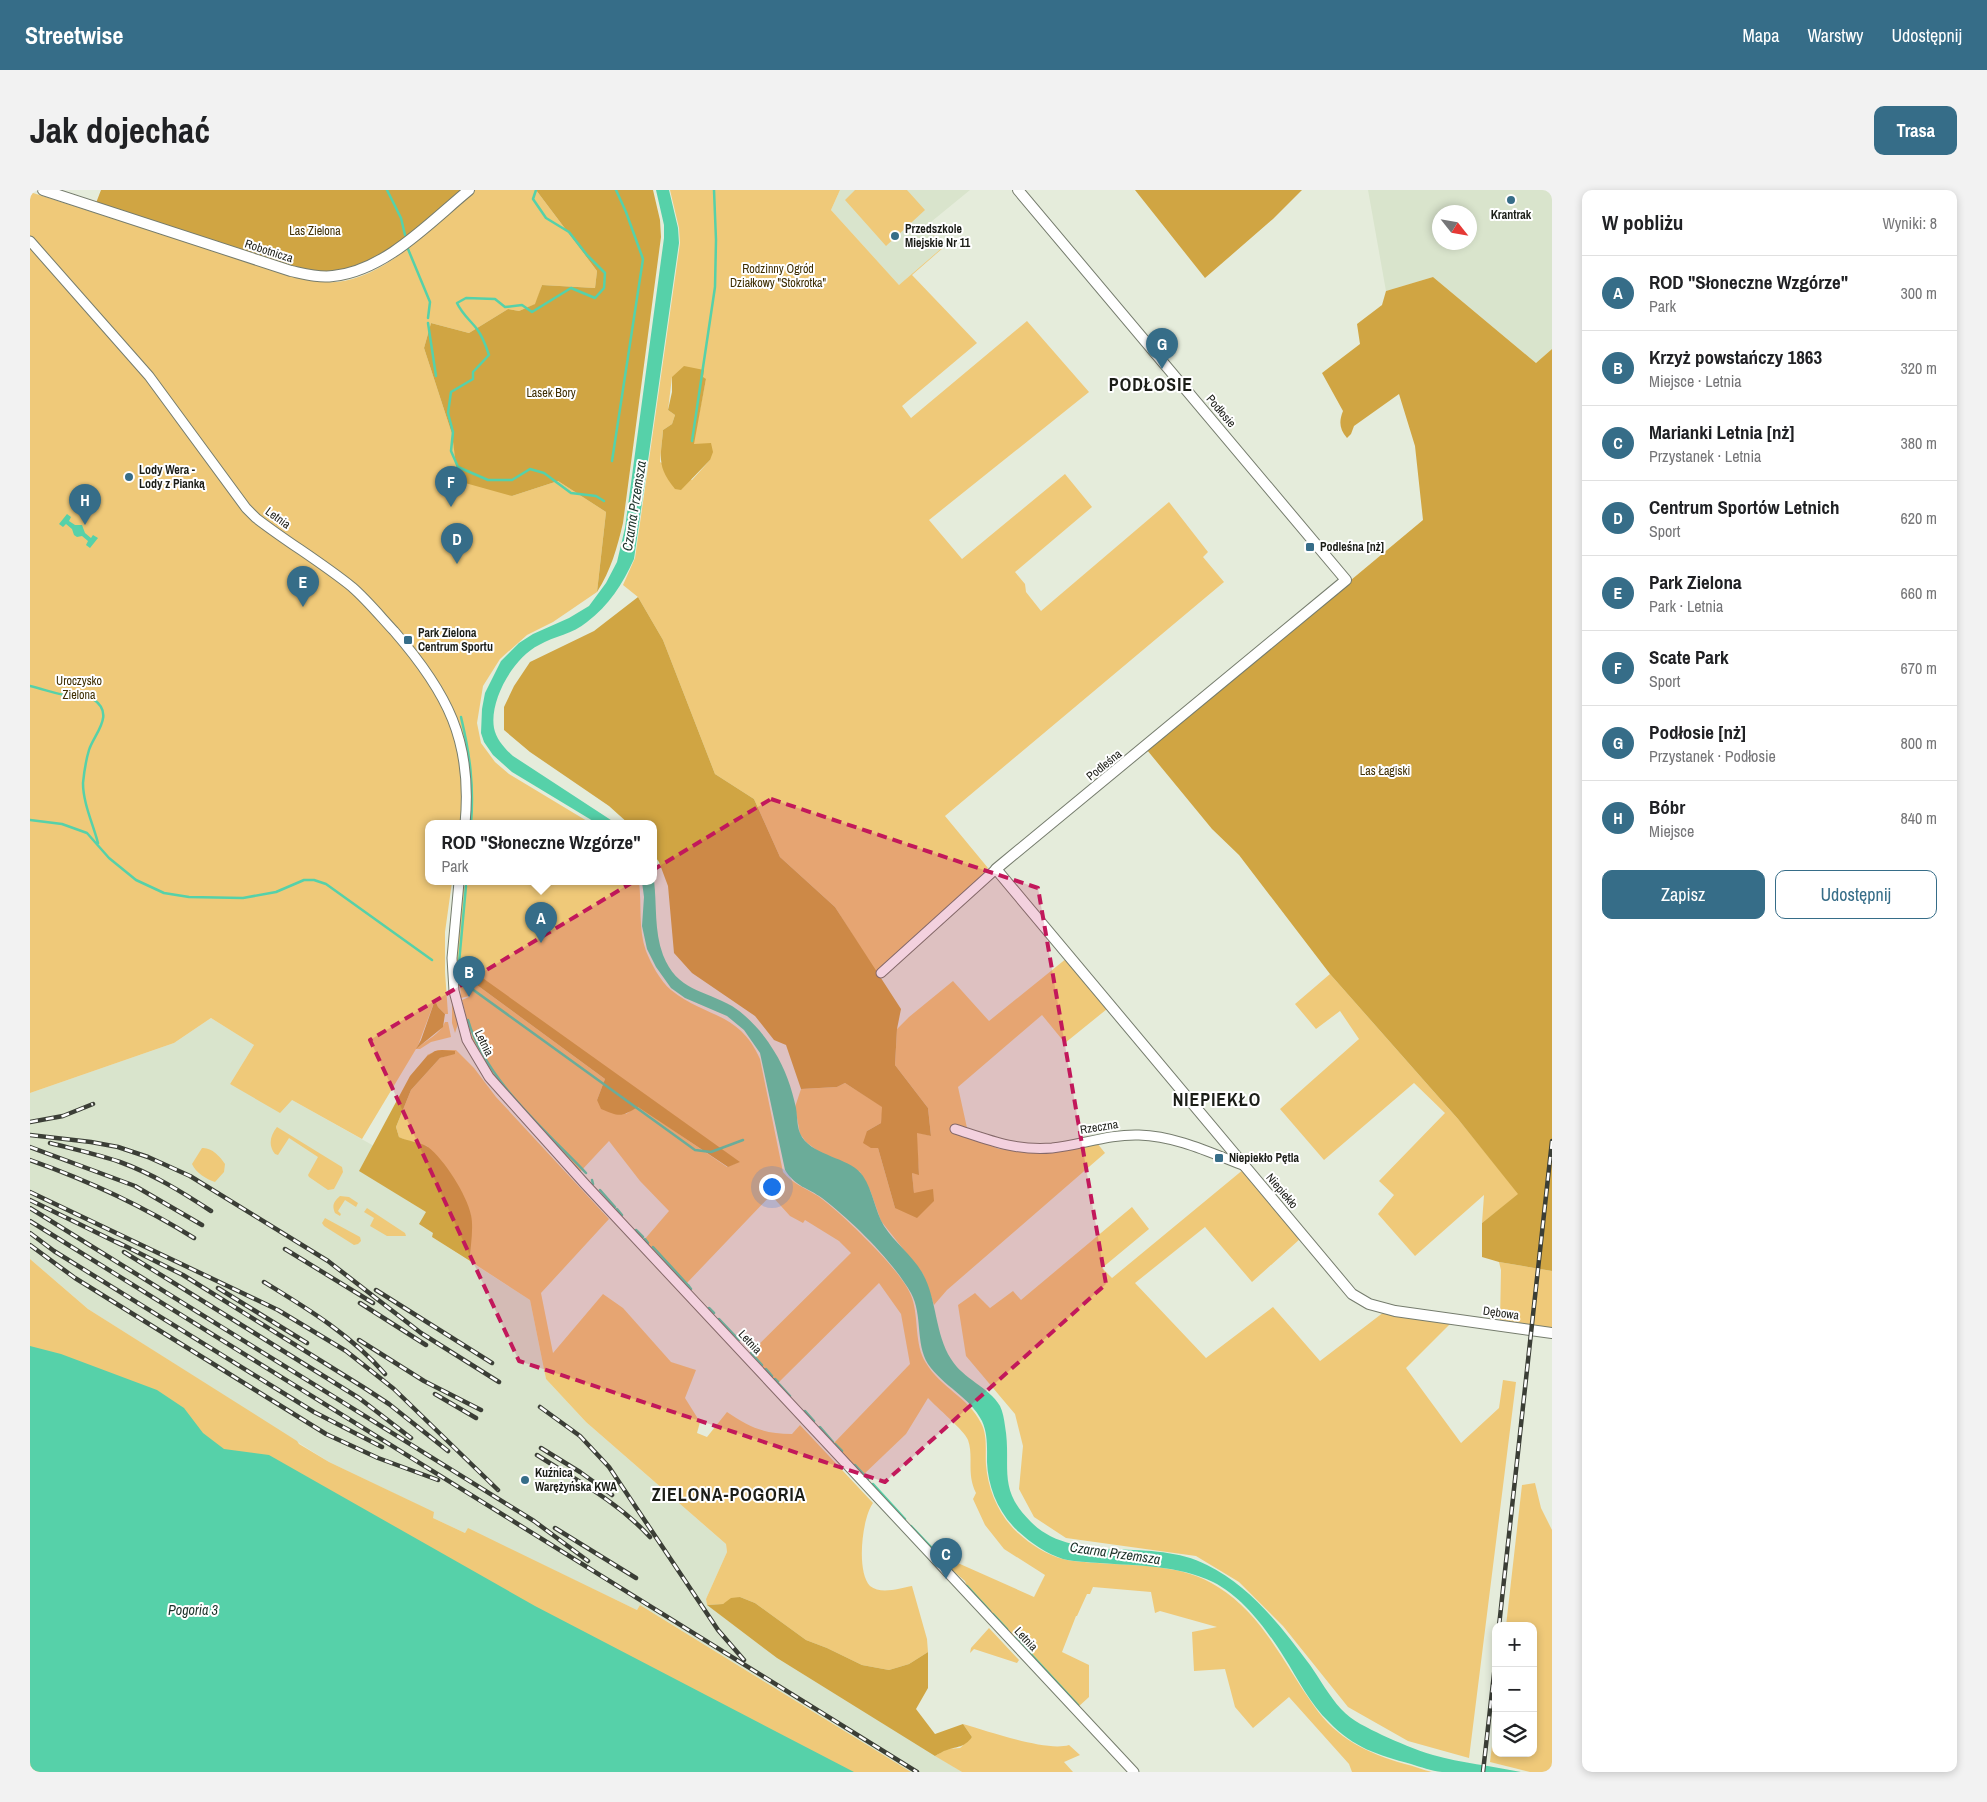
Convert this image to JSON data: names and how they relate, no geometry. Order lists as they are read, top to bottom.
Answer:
{
  "streets": {
    "street": [
      "Robotnicza",
      "Podłosie",
      "Letnia",
      "Podleśna",
      "Rzeczna",
      "Niepiekło",
      "Dębowa"
    ]
  },
  "crossings": [
    ["Podłosie", "Podleśna"],
    ["Podleśna", "Niepiekło"],
    ["Rzeczna", "Niepiekło"],
    ["Niepiekło", "Dębowa"]
  ],
  "districts": ["PODŁOSIE", "NIEPIEKŁO", "ZIELONA-POGORIA"],
  "water": ["Czarna Przemsza", "Pogoria 3"],
  "parks": [
    "Las Zielona",
    "Rodzinny Ogród Działkowy \"Stokrotka\"",
    "Lasek Bory",
    "Uroczysko Zielona",
    "Las Łagiski"
  ],
  "places": {
    "other": [
      "Krantrak",
      "Przedszkole Miejskie Nr 11",
      "Lody Wera - Lody z Pianką",
      "Kuźnica Warężyńska KWA"
    ],
    "transit": ["Podleśna [nż]", "Park Zielona Centrum Sportu", "Niepiekło Pętla"]
  },
  "north": "bottom right",
  "page": {
    "header": "Streetwise",
    "nav": ["Mapa", "Warstwy", "Udostępnij"],
    "buttons": [
      "Trasa",
      ["Zapisz", "Udostępnij"]
    ],
    "title": "Jak dojechać",
    "heading": ["W pobliżu", "Wyniki: 8"],
    "list": [
      {
        "mark": "A",
        "name": "ROD \"Słoneczne Wzgórze\"",
        "note": "Park",
        "value": "300 m"
      },
      {
        "mark": "B",
        "name": "Krzyż powstańczy 1863",
        "note": "Miejsce · Letnia",
        "value": "320 m"
      },
      {
        "mark": "C",
        "name": "Marianki Letnia [nż]",
        "note": "Przystanek · Letnia",
        "value": "380 m"
      },
      {
        "mark": "D",
        "name": "Centrum Sportów Letnich",
        "note": "Sport",
        "value": "620 m"
      },
      {
        "mark": "E",
        "name": "Park Zielona",
        "note": "Park · Letnia",
        "value": "660 m"
      },
      {
        "mark": "F",
        "name": "Scate Park",
        "note": "Sport",
        "value": "670 m"
      },
      {
        "mark": "G",
        "name": "Podłosie [nż]",
        "note": "Przystanek · Podłosie",
        "value": "800 m"
      },
      {
        "mark": "H",
        "name": "Bóbr",
        "note": "Miejsce",
        "value": "840 m"
      }
    ],
    "pins": [
      "G",
      "F",
      "H",
      "D",
      "E",
      "A",
      "B",
      "C"
    ],
    "popup": ["ROD \"Słoneczne Wzgórze\"", "Park"],
    "map_buttons": ["+", "−"]
  }
}
